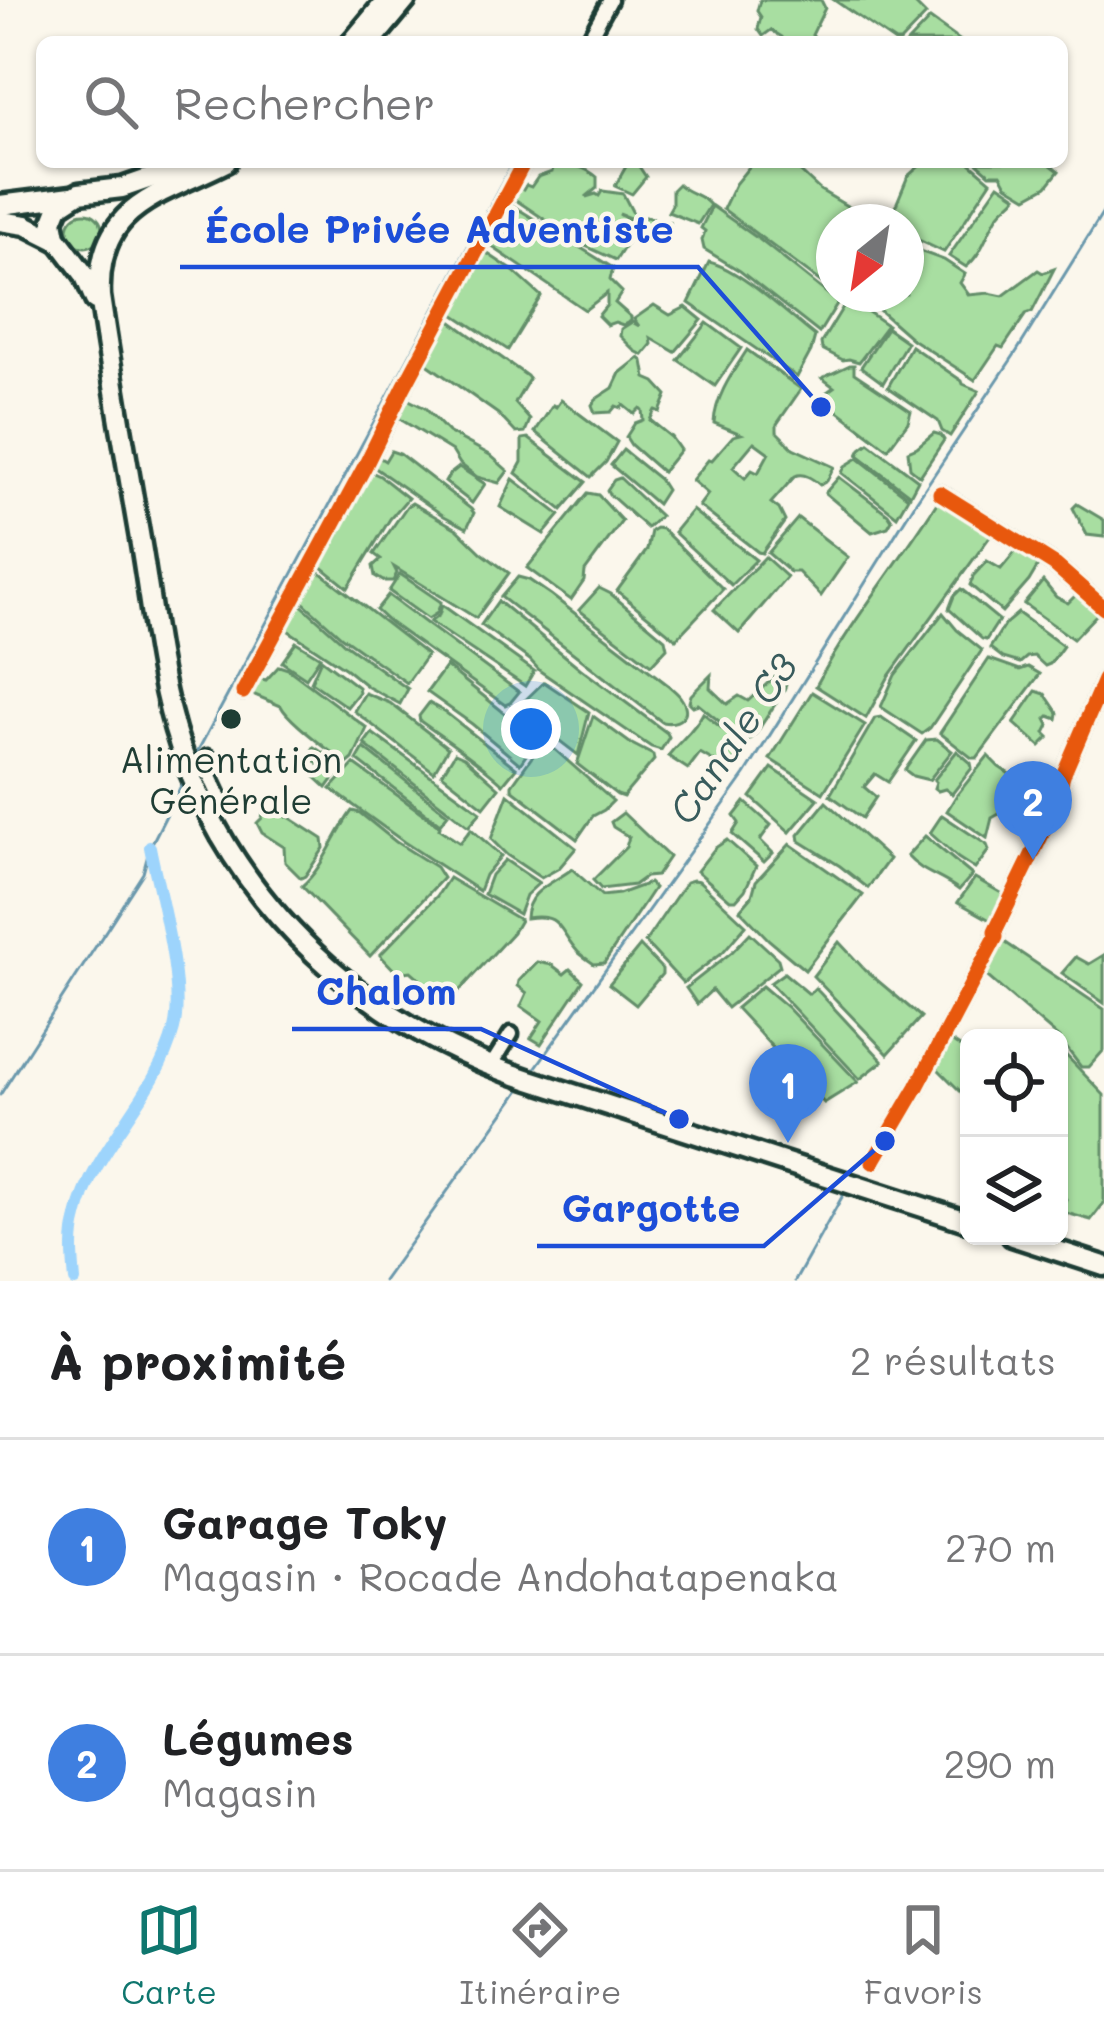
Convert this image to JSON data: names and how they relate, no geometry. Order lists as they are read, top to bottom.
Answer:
{
  "water": ["Canale C3"],
  "places": [
    "École Privée Adventiste",
    "Alimentation Générale",
    "Chalom",
    "Gargotte"
  ],
  "north": "bottom left",
  "page": {
    "search": "Rechercher",
    "pins": ["2", "1"],
    "heading": ["À proximité", "2 résultats"],
    "list": [
      {
        "mark": "1",
        "name": "Garage Toky",
        "note": "Magasin · Rocade Andohatapenaka",
        "value": "270 m"
      },
      {
        "mark": "2",
        "name": "Légumes",
        "note": "Magasin",
        "value": "290 m"
      }
    ],
    "nav": ["Carte", "Itinéraire", "Favoris"]
  }
}
